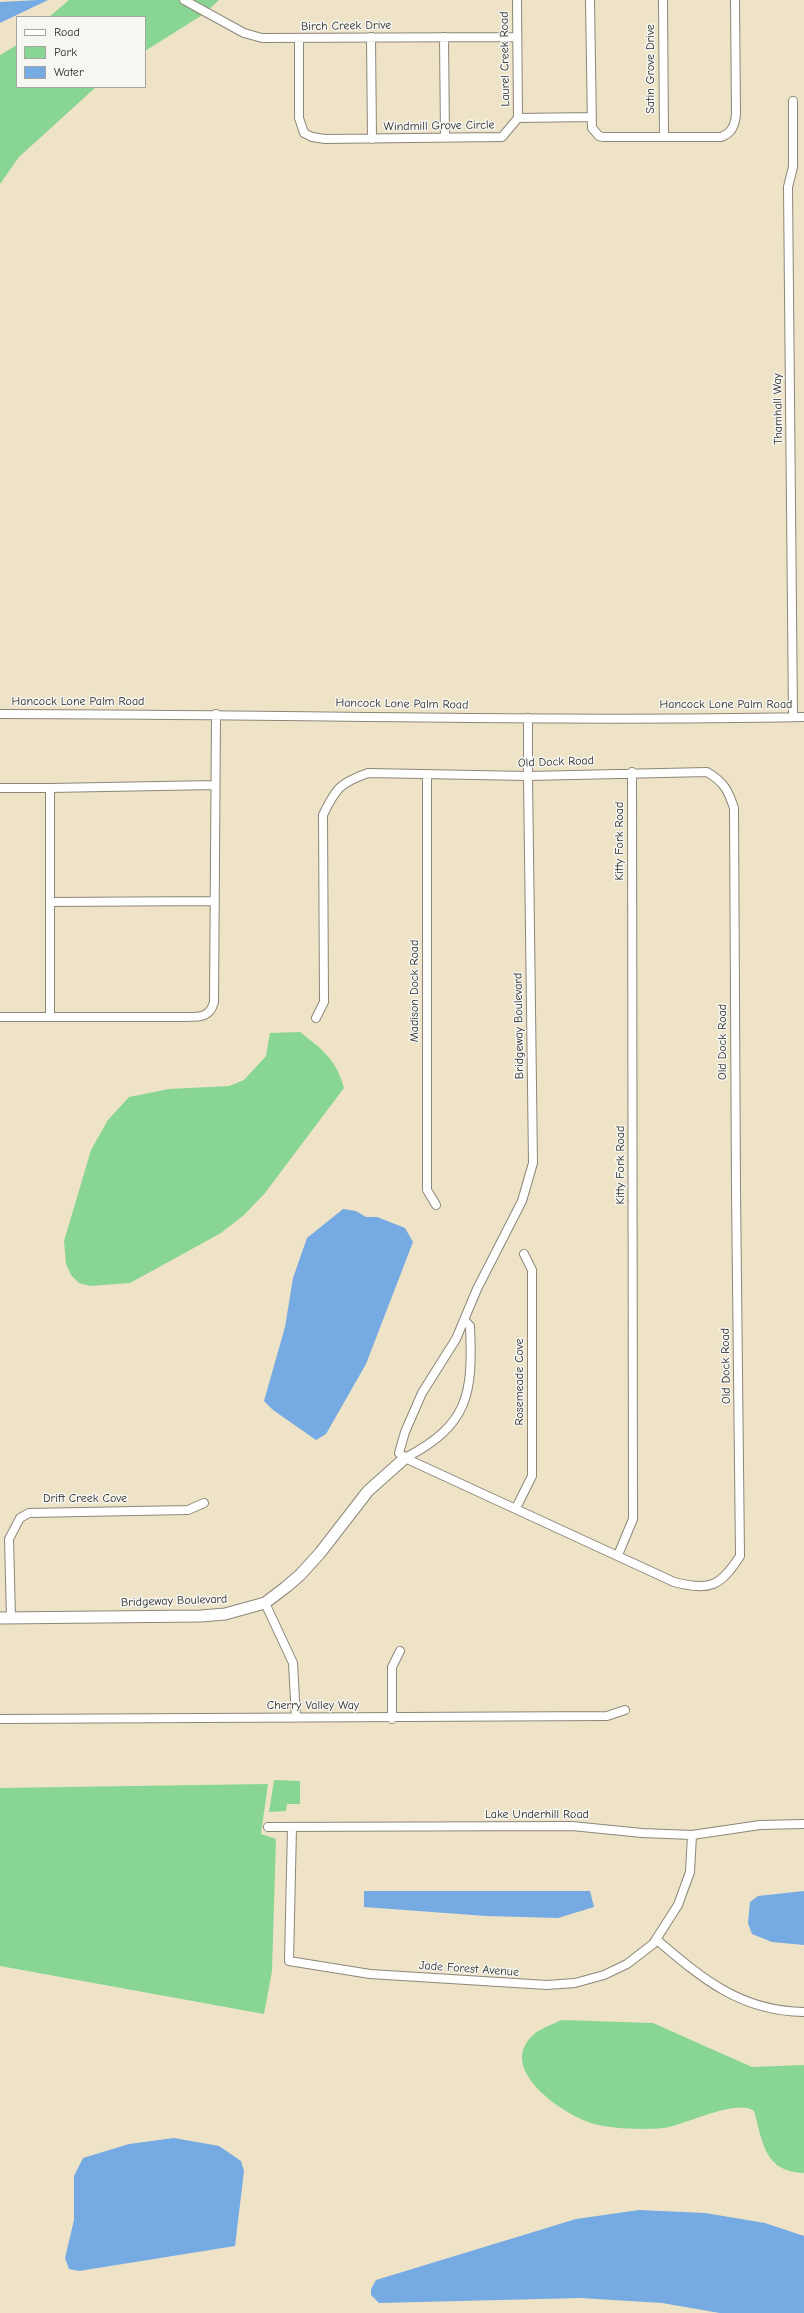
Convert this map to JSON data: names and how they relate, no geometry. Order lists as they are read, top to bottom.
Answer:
{
  "streets": {
    "street": [
      "Birch Creek Drive",
      "Laurel Creek Road",
      "Satin Grove Drive",
      "Windmill Grove Circle",
      "Thamhall Way",
      "Hancock Lone Palm Road",
      "Old Dock Road",
      "Kitty Fork Road",
      "Madison Dock Road",
      "Bridgeway Boulevard",
      "Rosemeade Cove",
      "Drift Creek Cove",
      "Cherry Valley Way",
      "Lake Underhill Road",
      "Jade Forest Avenue"
    ]
  },
  "crossings": [
    ["Birch Creek Drive", "Laurel Creek Road"],
    ["Birch Creek Drive", "Windmill Grove Circle"],
    ["Laurel Creek Road", "Windmill Grove Circle"],
    ["Thamhall Way", "Hancock Lone Palm Road"],
    ["Hancock Lone Palm Road", "Bridgeway Boulevard"],
    ["Old Dock Road", "Kitty Fork Road"],
    ["Old Dock Road", "Madison Dock Road"],
    ["Old Dock Road", "Bridgeway Boulevard"],
    ["Old Dock Road", "Rosemeade Cove"],
    ["Bridgeway Boulevard", "Drift Creek Cove"],
    ["Lake Underhill Road", "Jade Forest Avenue"]
  ],
  "legend": ["Road", "Park", "Water"]
}
